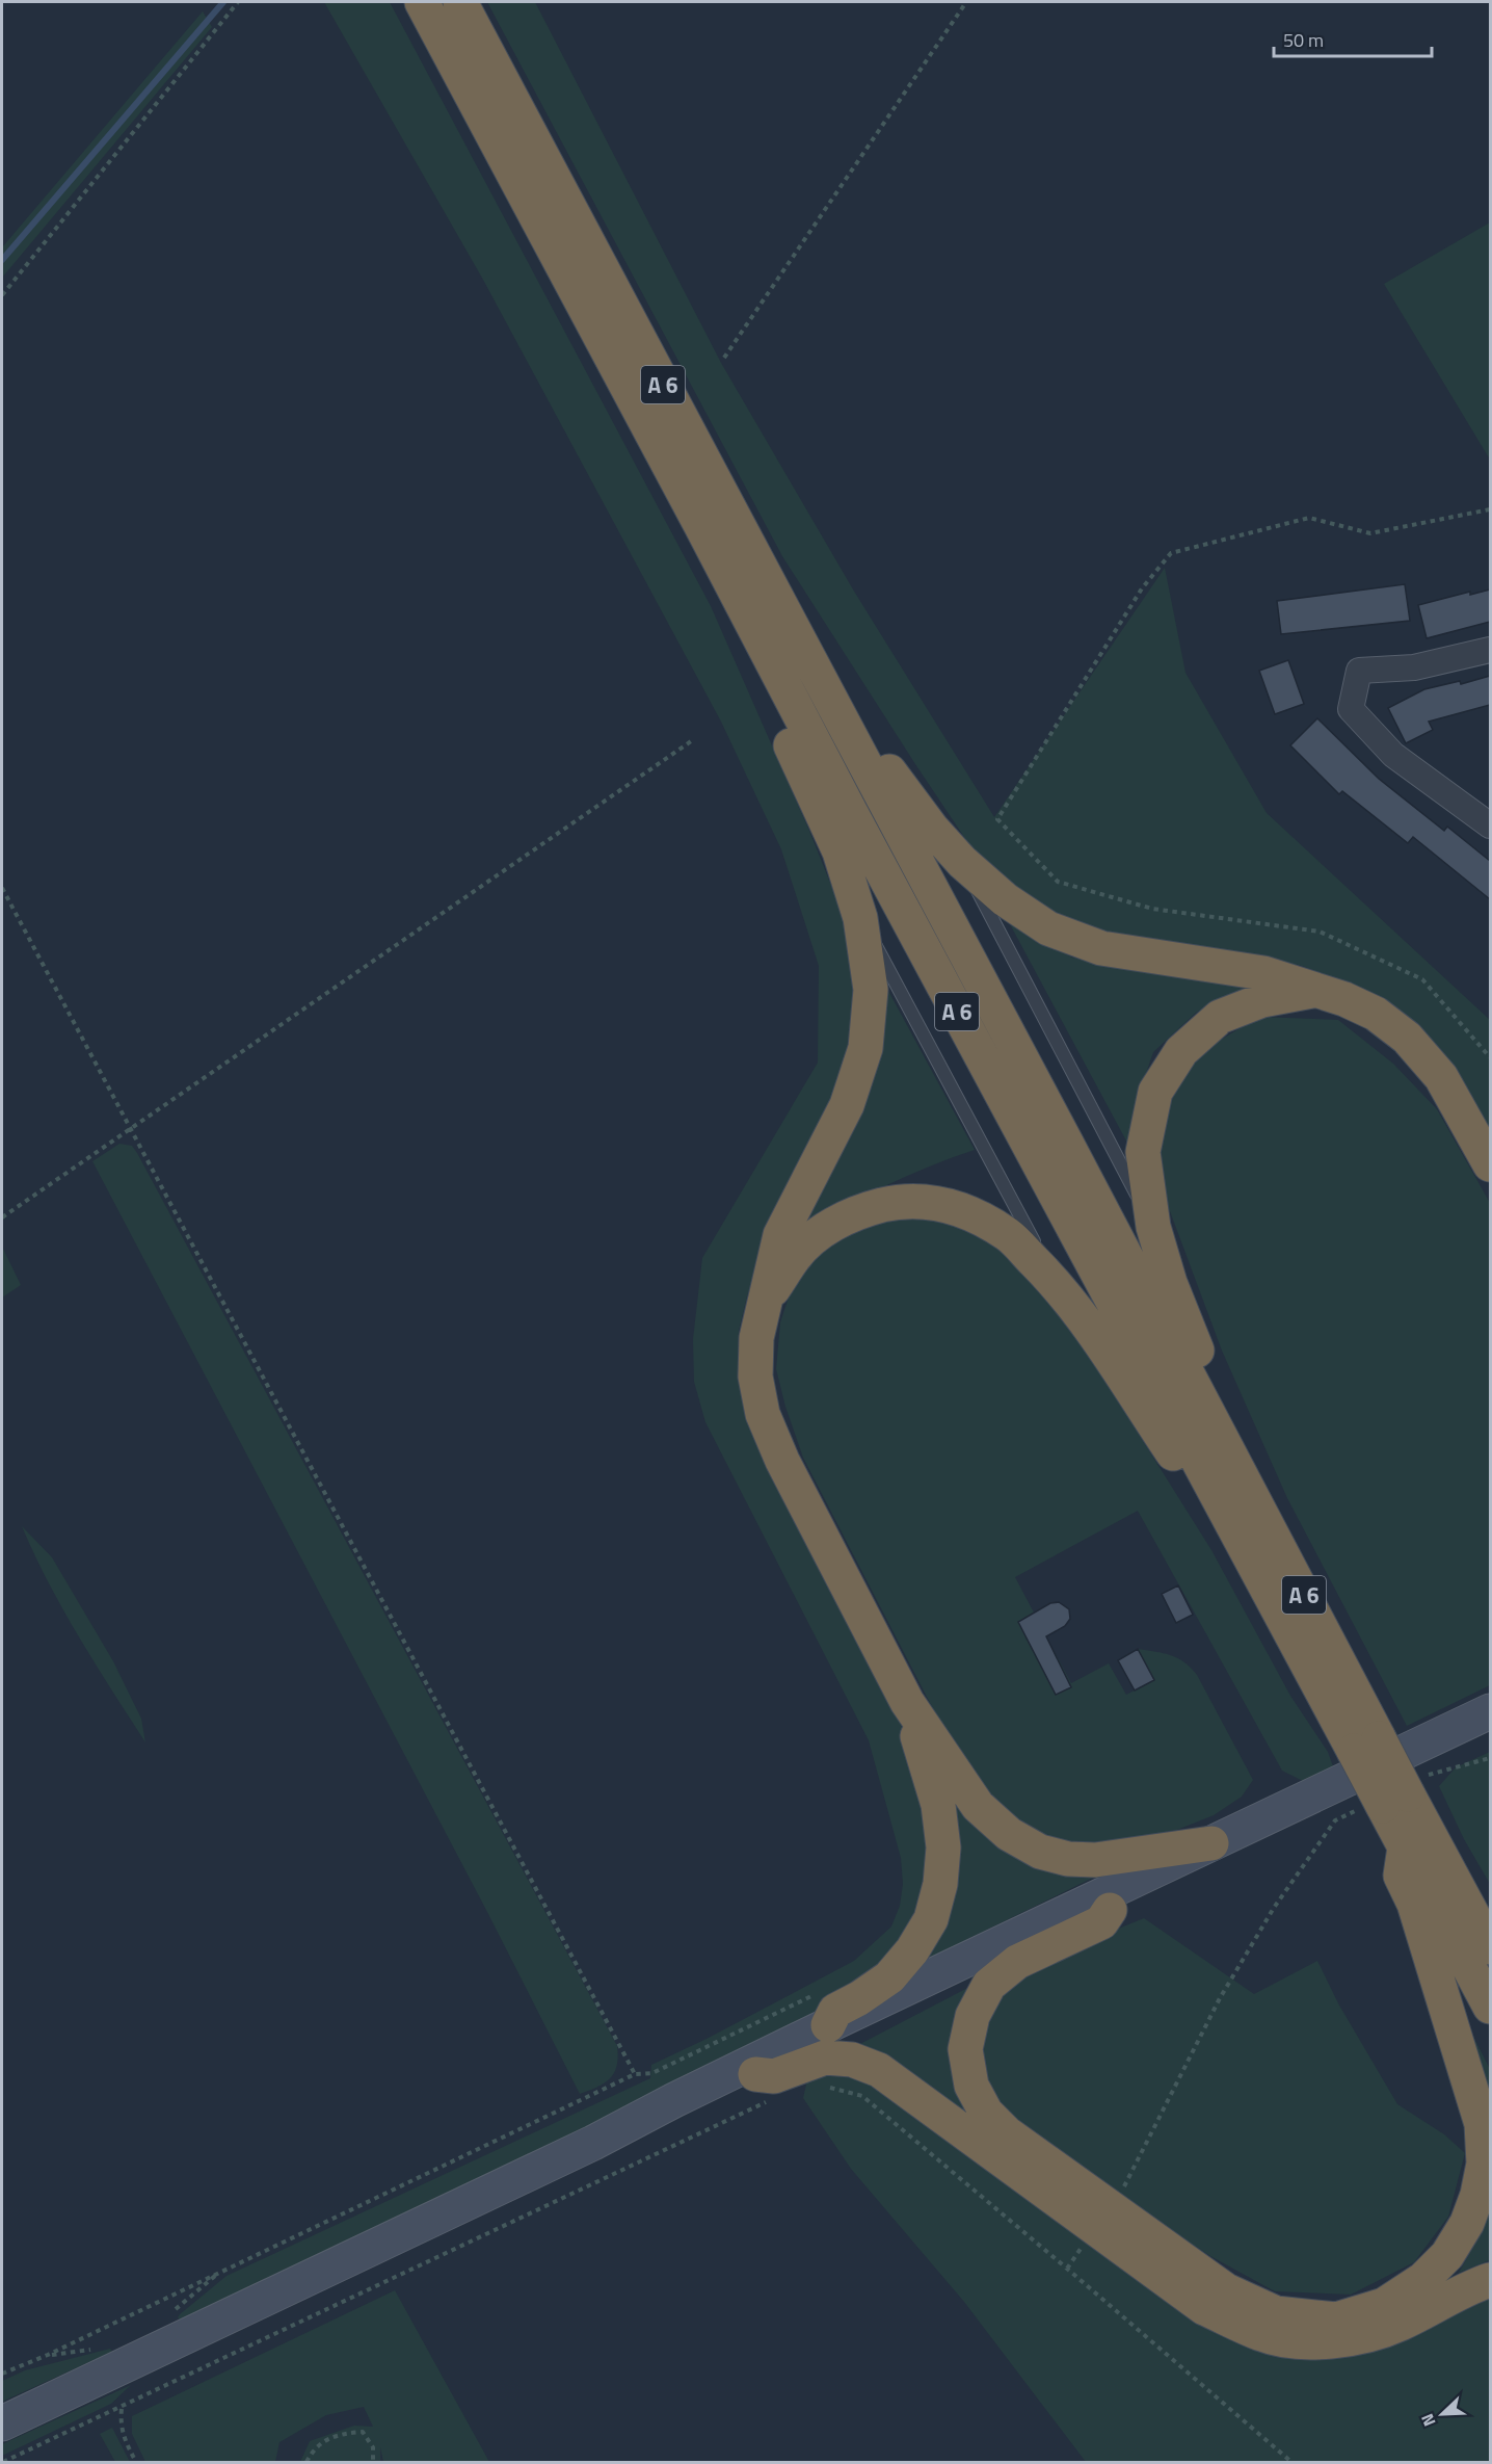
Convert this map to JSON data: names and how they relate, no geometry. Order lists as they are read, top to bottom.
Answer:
{
  "streets": {
    "highway": ["A 6"]
  },
  "scale_bar": "50 m",
  "north": "bottom left"
}
